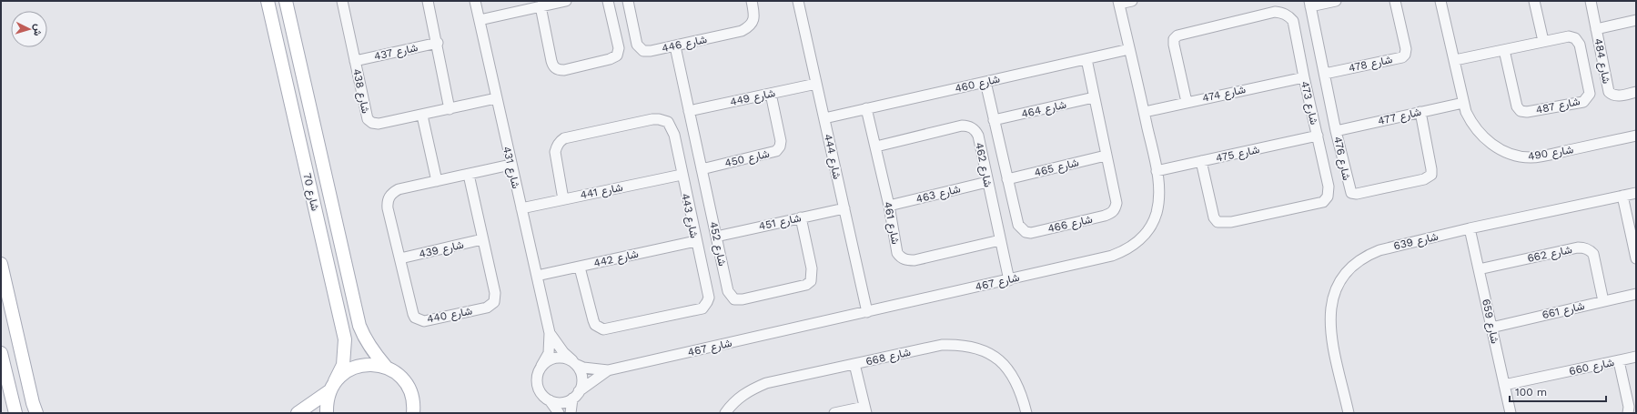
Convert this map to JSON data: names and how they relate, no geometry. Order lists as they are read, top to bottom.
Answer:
{
  "streets": {
    "main road": ["شارع 70"],
    "street": [
      "شارع 446",
      "شارع 437",
      "شارع 484",
      "شارع 478",
      "شارع 460",
      "شارع 438",
      "شارع 474",
      "شارع 449",
      "شارع 473",
      "شارع 487",
      "شارع 464",
      "شارع 477",
      "شارع 490",
      "شارع 475",
      "شارع 444",
      "شارع 450",
      "شارع 476",
      "شارع 462",
      "شارع 431",
      "شارع 465",
      "شارع 441",
      "شارع 463",
      "شارع 443",
      "شارع 451",
      "شارع 461",
      "شارع 466",
      "شارع 639",
      "شارع 452",
      "شارع 439",
      "شارع 662",
      "شارع 442",
      "شارع 467",
      "شارع 661",
      "شارع 440",
      "شارع 659",
      "شارع 668",
      "شارع 660"
    ]
  },
  "crossings": [
    ["شارع 446", "شارع 452"],
    ["شارع 437", "شارع 438"],
    ["شارع 478", "شارع 476"],
    ["شارع 460", "شارع 444"],
    ["شارع 460", "شارع 461"],
    ["شارع 460", "شارع 466"],
    ["شارع 460", "شارع 467"],
    ["شارع 438", "شارع 431"],
    ["شارع 474", "شارع 473"],
    ["شارع 474", "شارع 467"],
    ["شارع 449", "شارع 444"],
    ["شارع 449", "شارع 450"],
    ["شارع 449", "شارع 452"],
    ["شارع 473", "شارع 475"],
    ["شارع 487", "شارع 490"],
    ["شارع 464", "شارع 466"],
    ["شارع 477", "شارع 490"],
    ["شارع 477", "شارع 476"],
    ["شارع 475", "شارع 467"],
    ["شارع 444", "شارع 451"],
    ["شارع 444", "شارع 467"],
    ["شارع 450", "شارع 452"],
    ["شارع 462", "شارع 463"],
    ["شارع 462", "شارع 461"],
    ["شارع 462", "شارع 467"],
    ["شارع 431", "شارع 441"],
    ["شارع 431", "شارع 442"],
    ["شارع 431", "شارع 467"],
    ["شارع 431", "شارع 440"],
    ["شارع 465", "شارع 466"],
    ["شارع 441", "شارع 443"],
    ["شارع 463", "شارع 461"],
    ["شارع 443", "شارع 442"],
    ["شارع 451", "شارع 452"],
    ["شارع 639", "شارع 659"],
    ["شارع 439", "شارع 440"],
    ["شارع 662", "شارع 661"],
    ["شارع 662", "شارع 659"],
    ["شارع 661", "شارع 659"],
    ["شارع 659", "شارع 660"]
  ],
  "scale_bar": "100 m",
  "north": "right"
}
